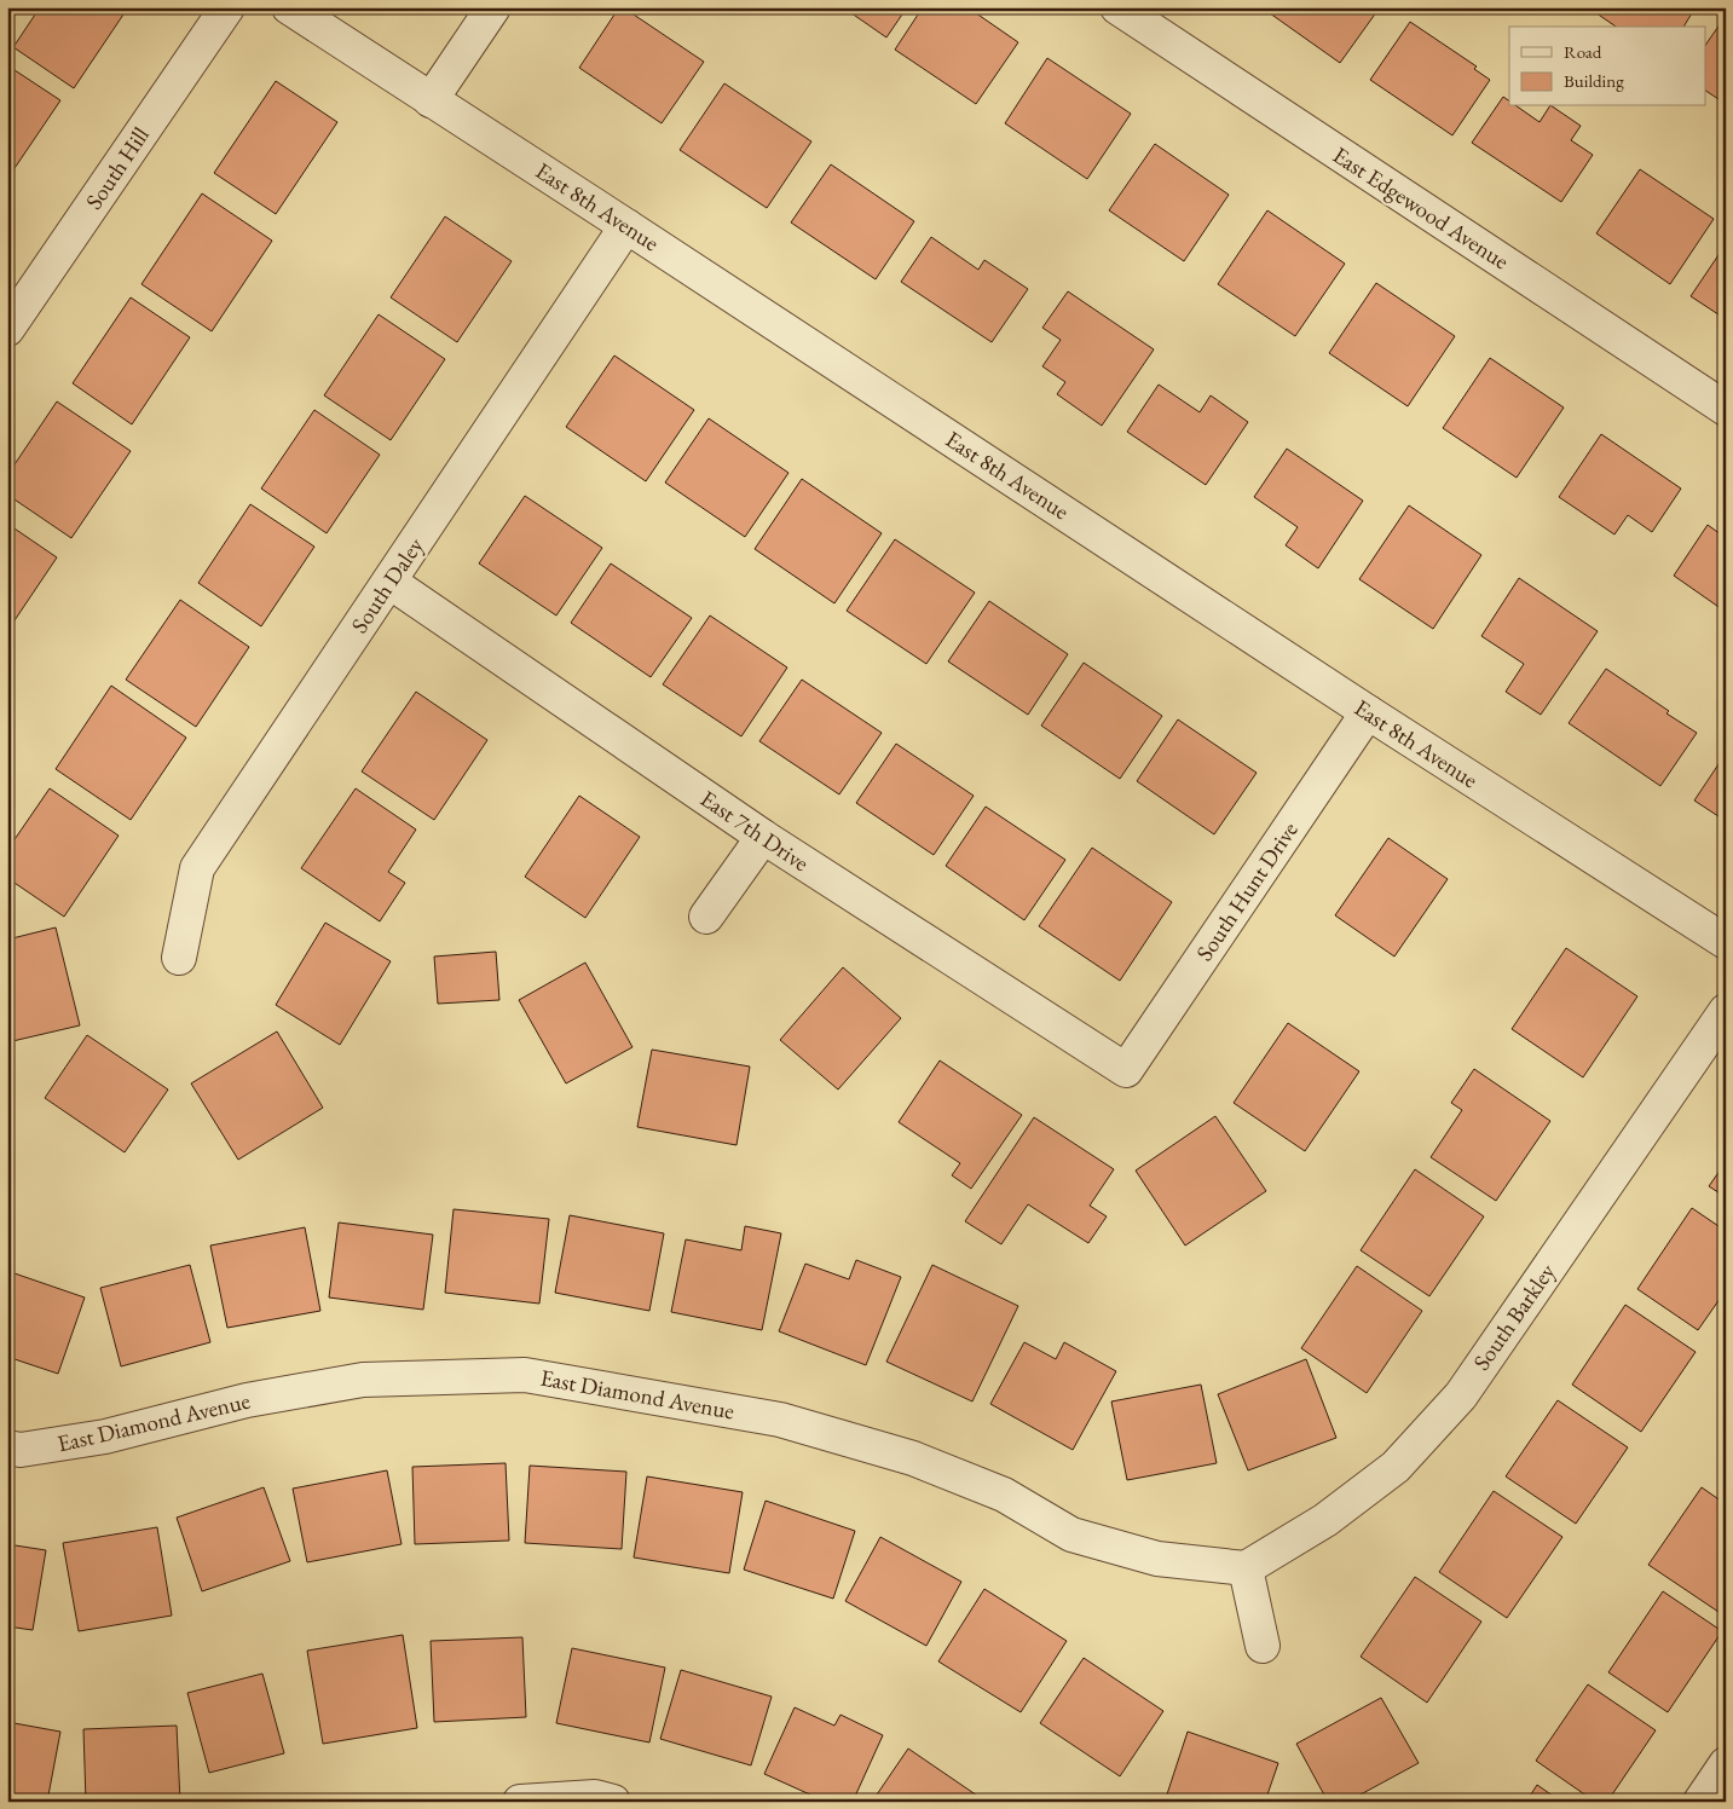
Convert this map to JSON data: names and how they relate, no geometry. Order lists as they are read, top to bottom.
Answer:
{
  "streets": {
    "street": [
      "South Hill",
      "East 8th Avenue",
      "East Edgewood Avenue",
      "South Daley",
      "East 7th Drive",
      "South Hunt Drive",
      "South Barkley",
      "East Diamond Avenue"
    ]
  },
  "crossings": [
    ["East 8th Avenue", "South Daley"],
    ["East 8th Avenue", "South Hunt Drive"],
    ["South Daley", "East 7th Drive"],
    ["East 7th Drive", "South Hunt Drive"],
    ["South Barkley", "East Diamond Avenue"]
  ],
  "legend": ["Road", "Building"]
}
